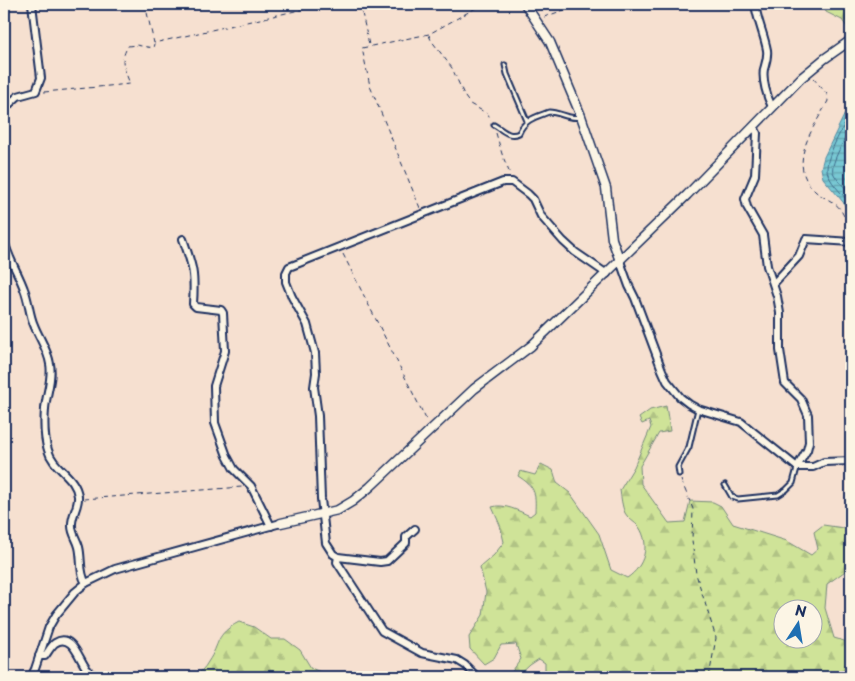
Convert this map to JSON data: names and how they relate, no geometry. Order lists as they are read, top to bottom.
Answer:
{
  "north": "top"
}
